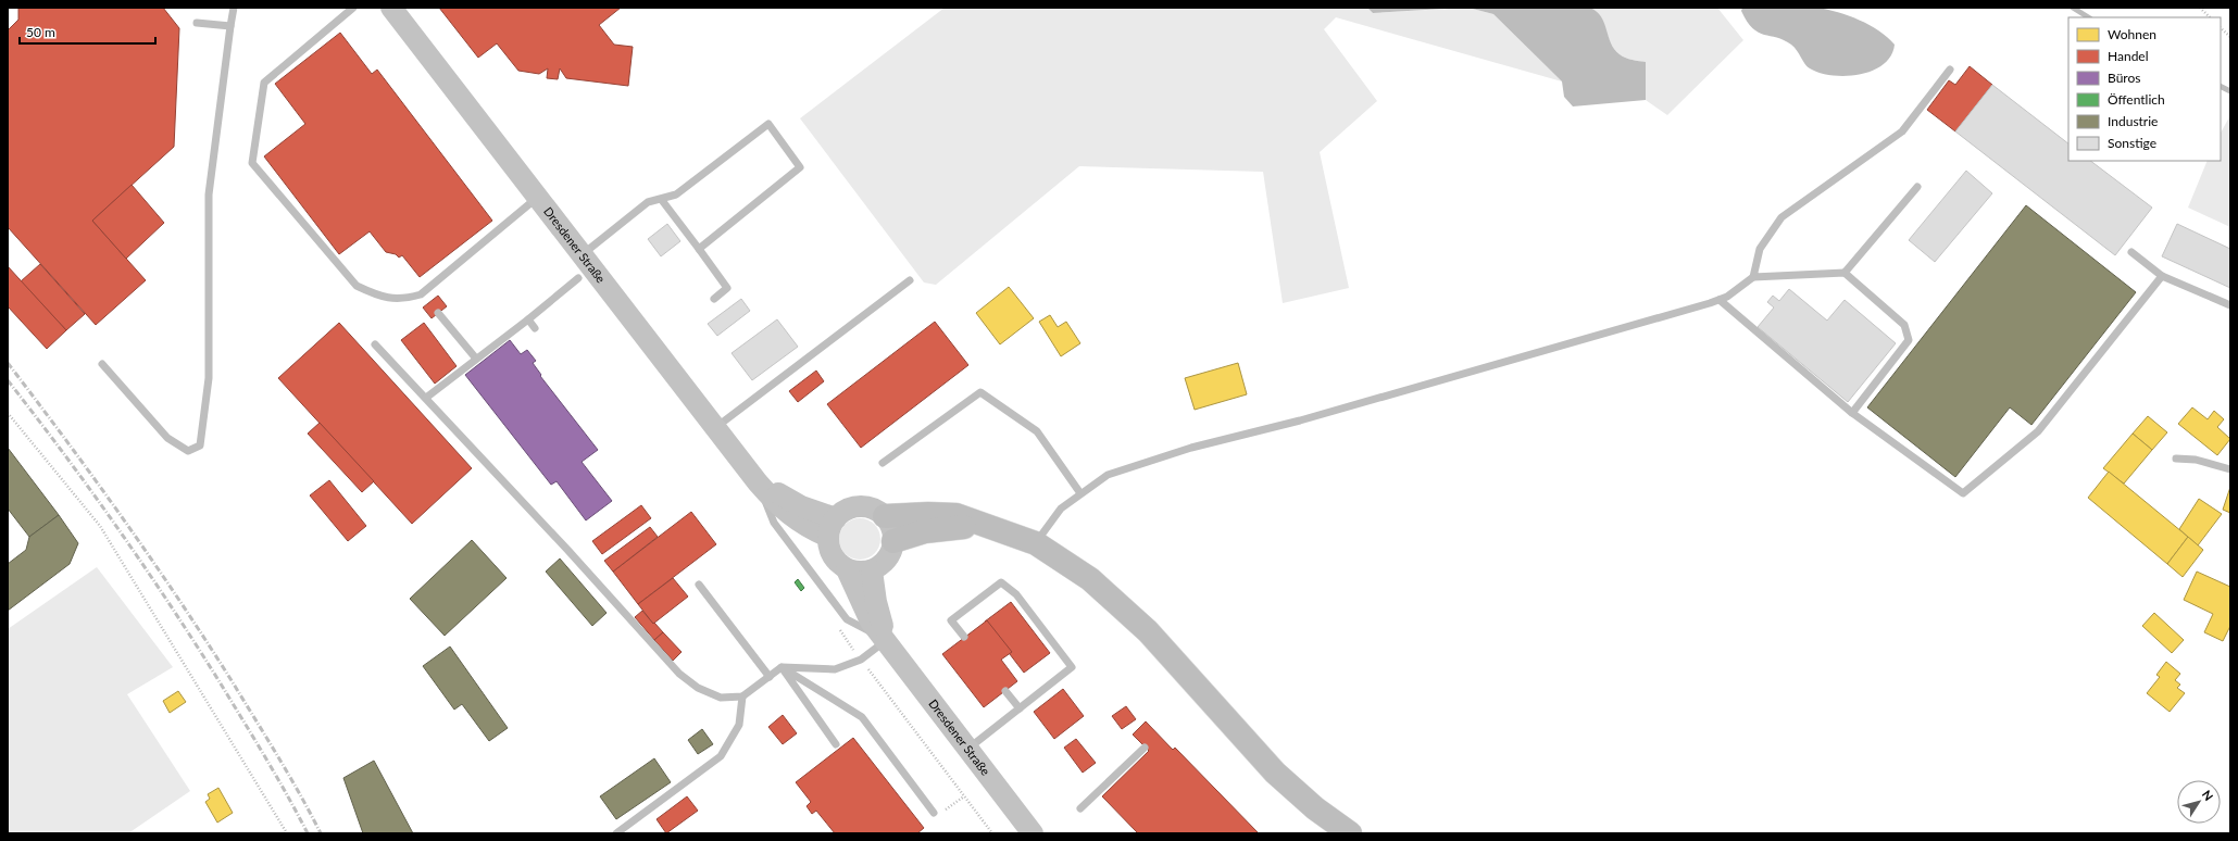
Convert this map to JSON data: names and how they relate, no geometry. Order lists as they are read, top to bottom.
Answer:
{
  "streets": {
    "main road": ["Dresdener Straße"]
  },
  "legend": [
    "Wohnen",
    "Handel",
    "Büros",
    "Öffentlich",
    "Industrie",
    "Sonstige"
  ],
  "scale_bar": "50 m",
  "north": "top right"
}
